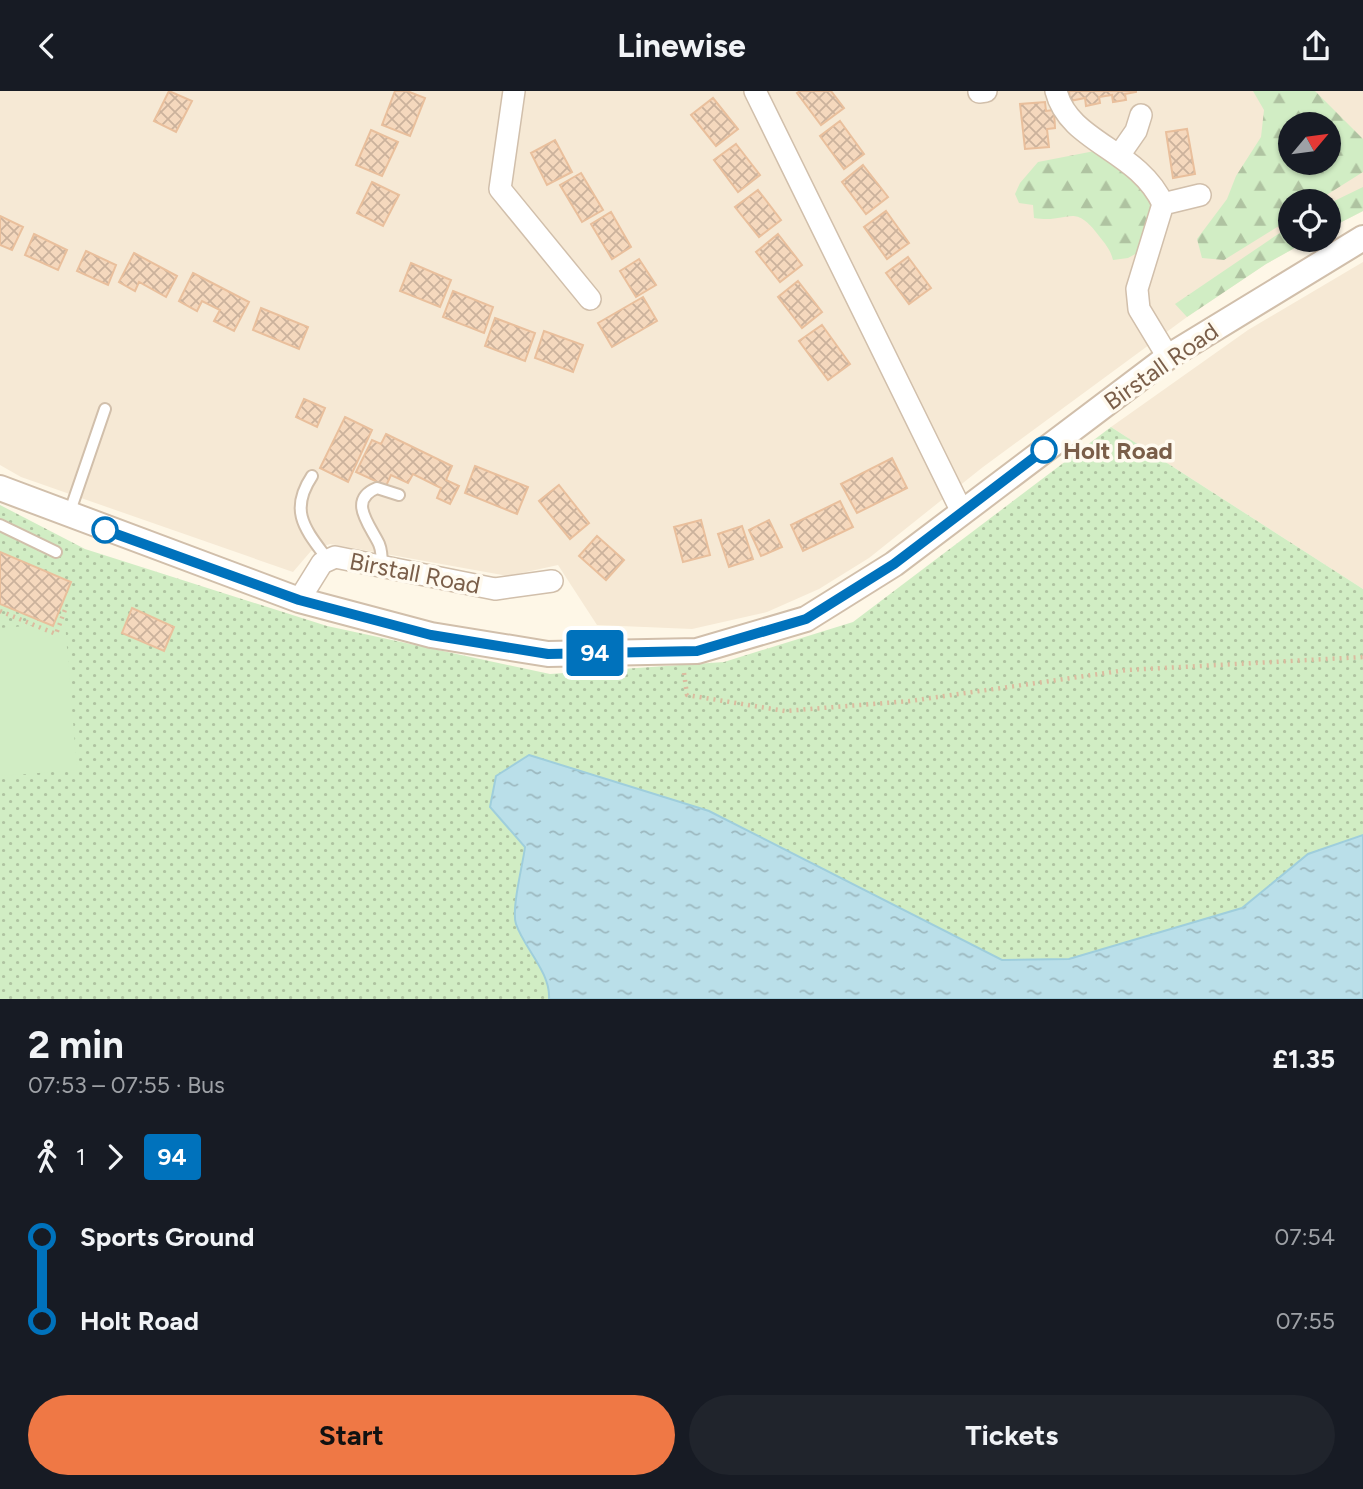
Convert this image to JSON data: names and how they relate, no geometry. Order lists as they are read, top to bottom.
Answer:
{
  "streets": {
    "street": ["Birstall Road"]
  },
  "places": ["Holt Road"],
  "lines": ["bus line 94"],
  "north": "top right",
  "page": {
    "header": "Linewise",
    "on_map": "94",
    "heading": ["2 min", "07:53 – 07:55 · Bus", "£1.35"],
    "legs": ["1", "94"],
    "list": [
      {
        "name": "Sports Ground",
        "value": "07:54"
      },
      {
        "name": "Holt Road",
        "value": "07:55"
      }
    ],
    "buttons": ["Start", "Tickets"]
  }
}
